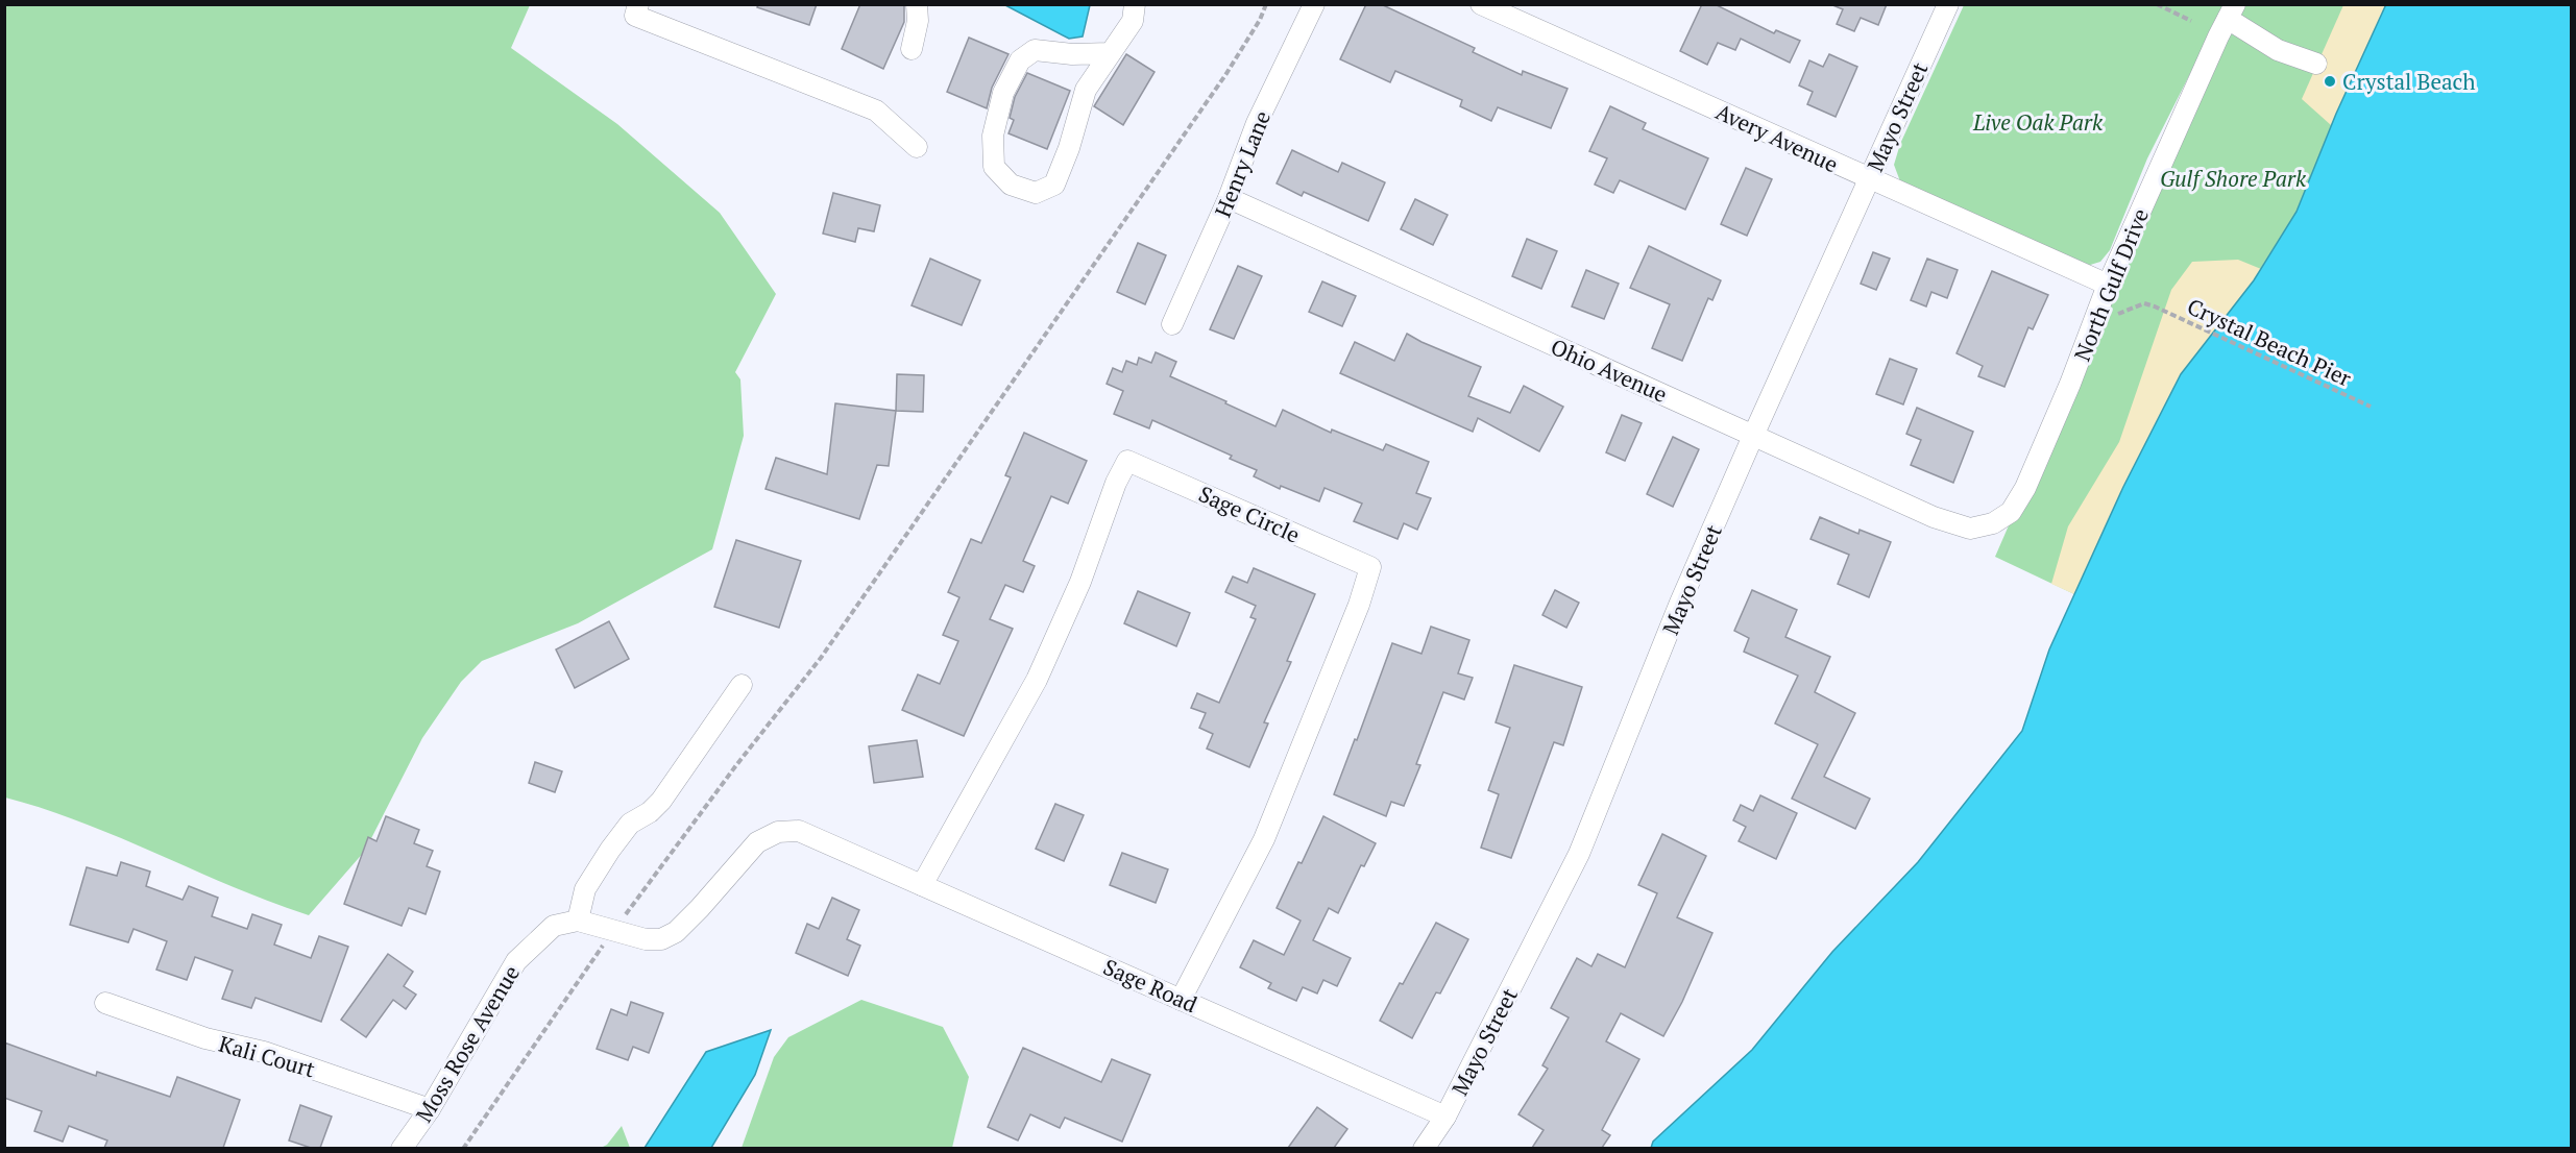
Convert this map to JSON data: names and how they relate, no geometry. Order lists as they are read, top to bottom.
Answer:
{
  "streets": {
    "street": [
      "Mayo Street",
      "Avery Avenue",
      "Henry Lane",
      "North Gulf Drive",
      "Ohio Avenue",
      "Sage Circle",
      "Sage Road",
      "Moss Rose Avenue",
      "Kali Court"
    ],
    "path": ["Crystal Beach Pier"]
  },
  "crossings": [
    ["Mayo Street", "Avery Avenue"],
    ["Mayo Street", "Ohio Avenue"],
    ["Mayo Street", "Sage Road"],
    ["Avery Avenue", "North Gulf Drive"],
    ["Henry Lane", "Ohio Avenue"],
    ["North Gulf Drive", "Crystal Beach Pier"],
    ["North Gulf Drive", "Ohio Avenue"],
    ["Sage Circle", "Sage Road"],
    ["Moss Rose Avenue", "Kali Court"]
  ],
  "parks": ["Live Oak Park", "Gulf Shore Park"],
  "places": ["Crystal Beach"]
}
